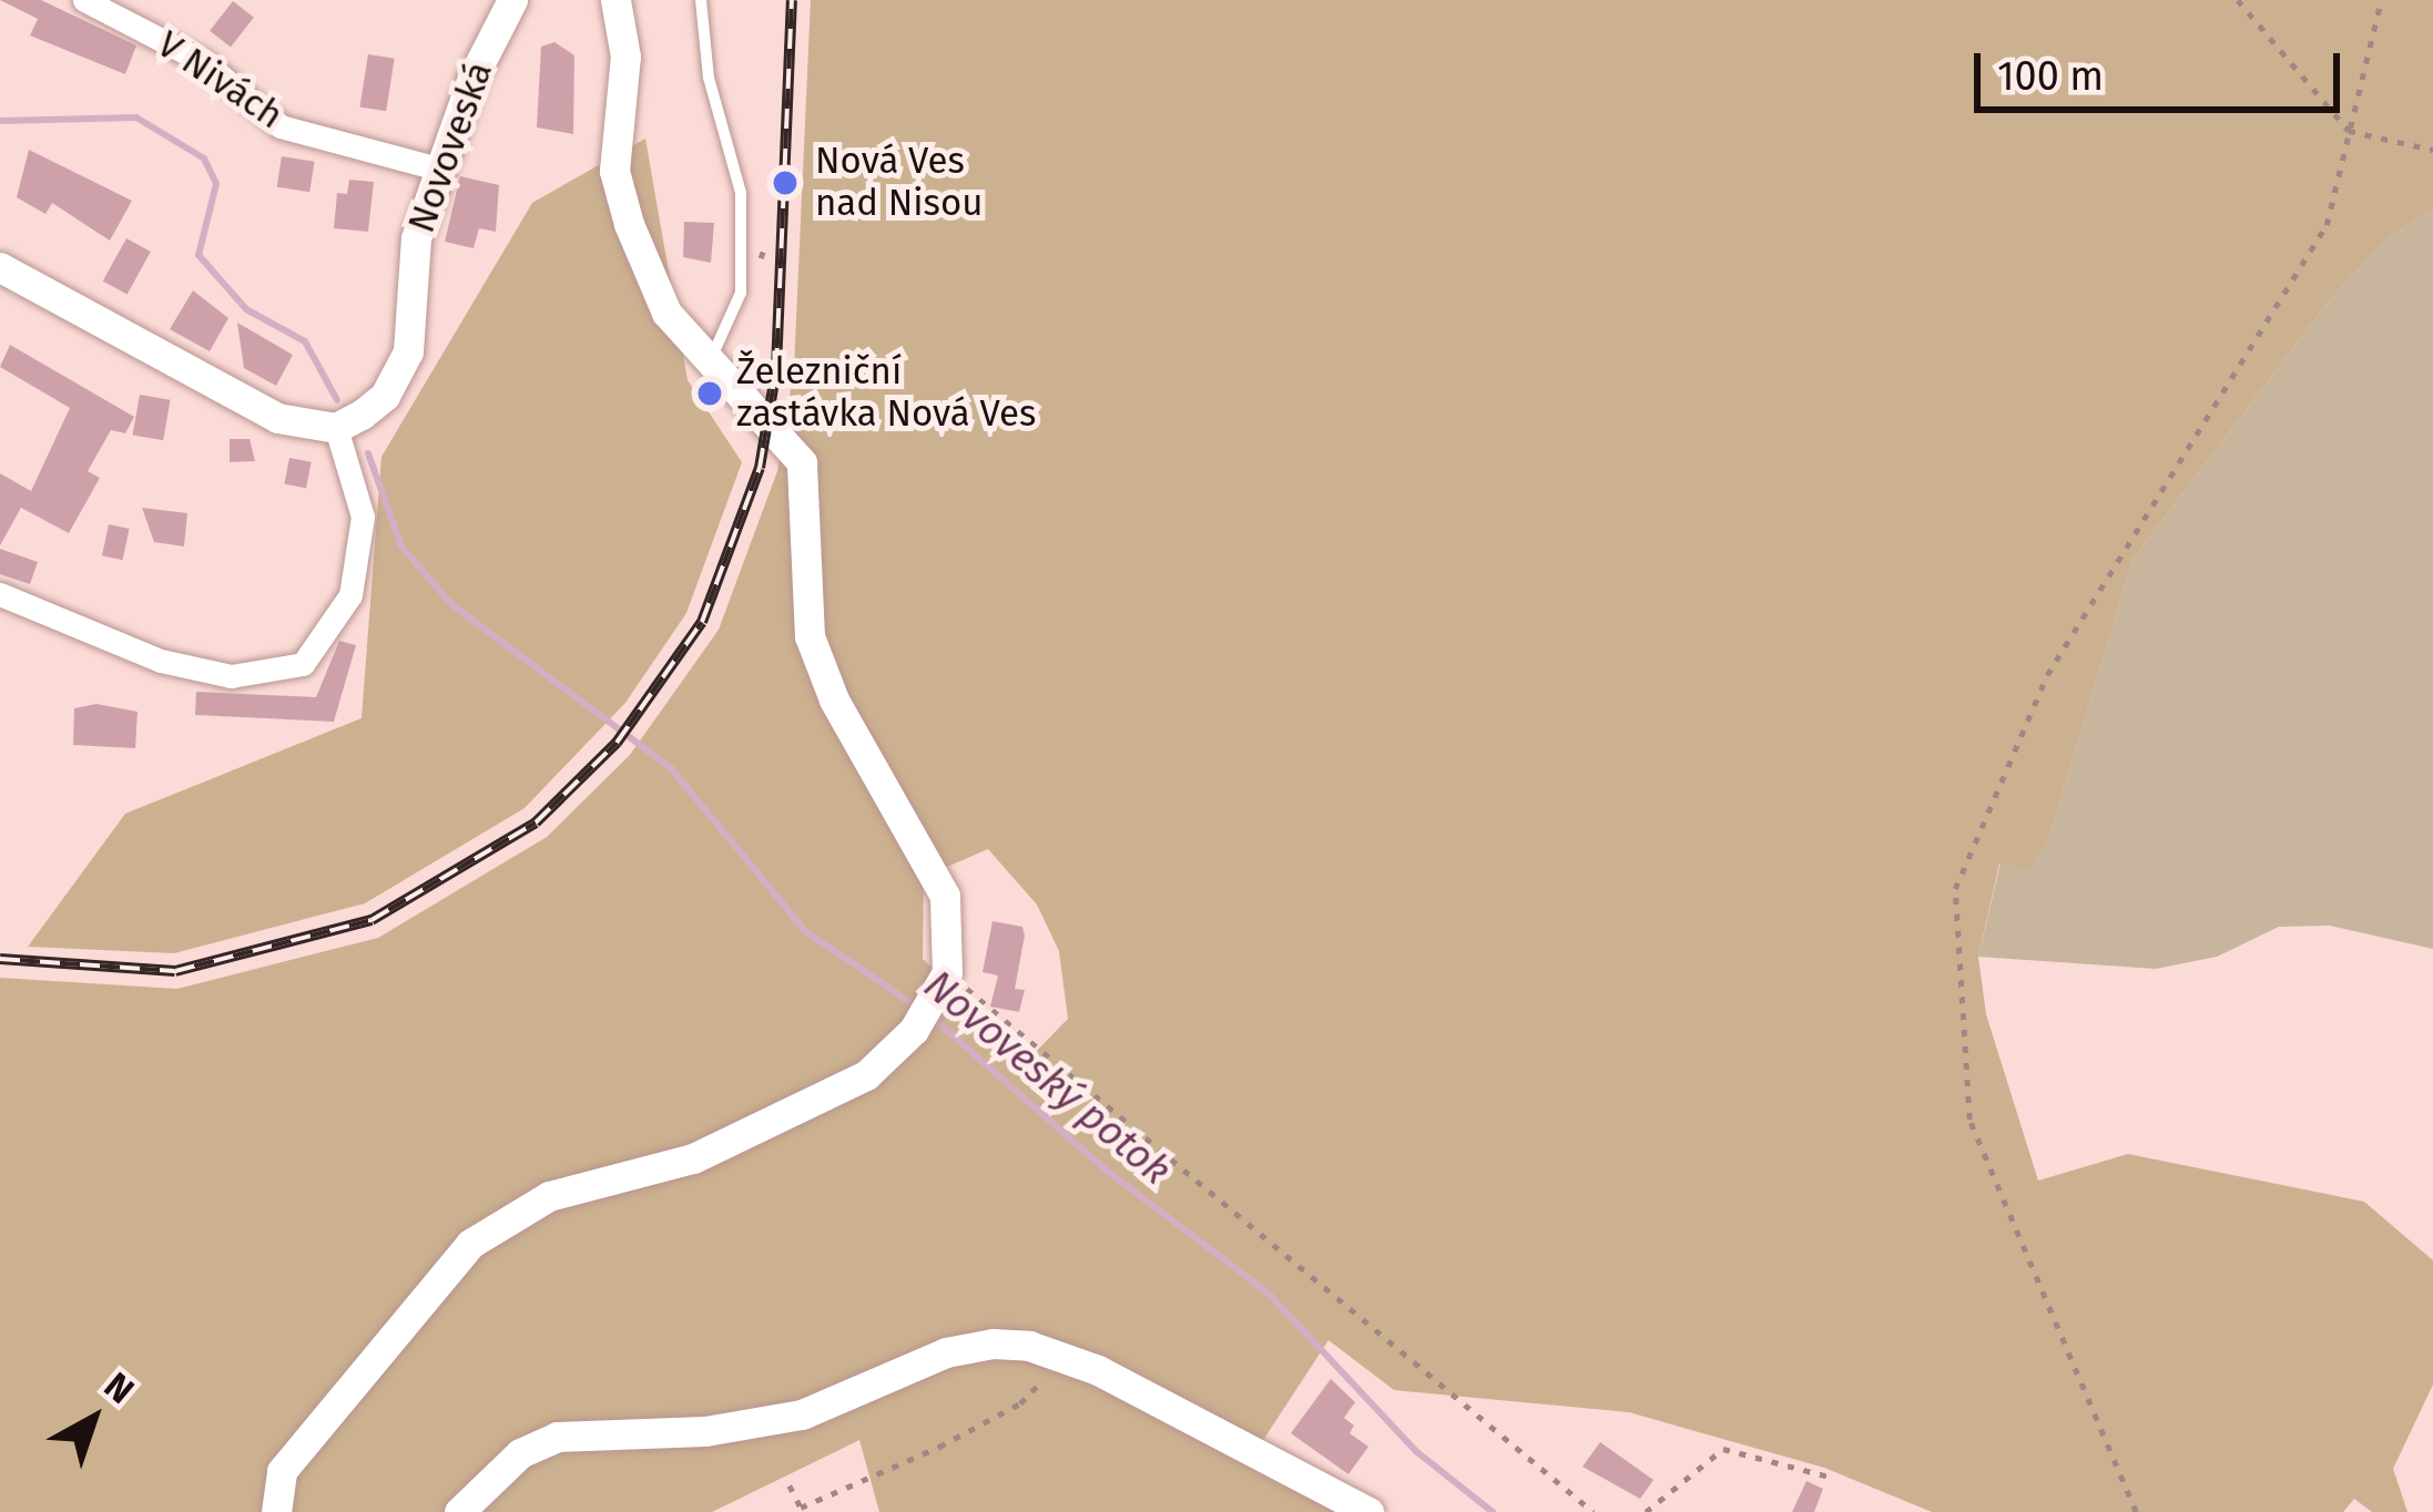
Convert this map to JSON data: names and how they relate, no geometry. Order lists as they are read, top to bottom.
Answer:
{
  "streets": {
    "street": ["V Nivách", "Novoveská"]
  },
  "crossings": [
    ["V Nivách", "Novoveská"]
  ],
  "water": ["Novoveský potok"],
  "places": ["Nová Ves nad Nisou", "Železniční zastávka Nová Ves"],
  "scale_bar": "100 m",
  "north": "top right"
}
